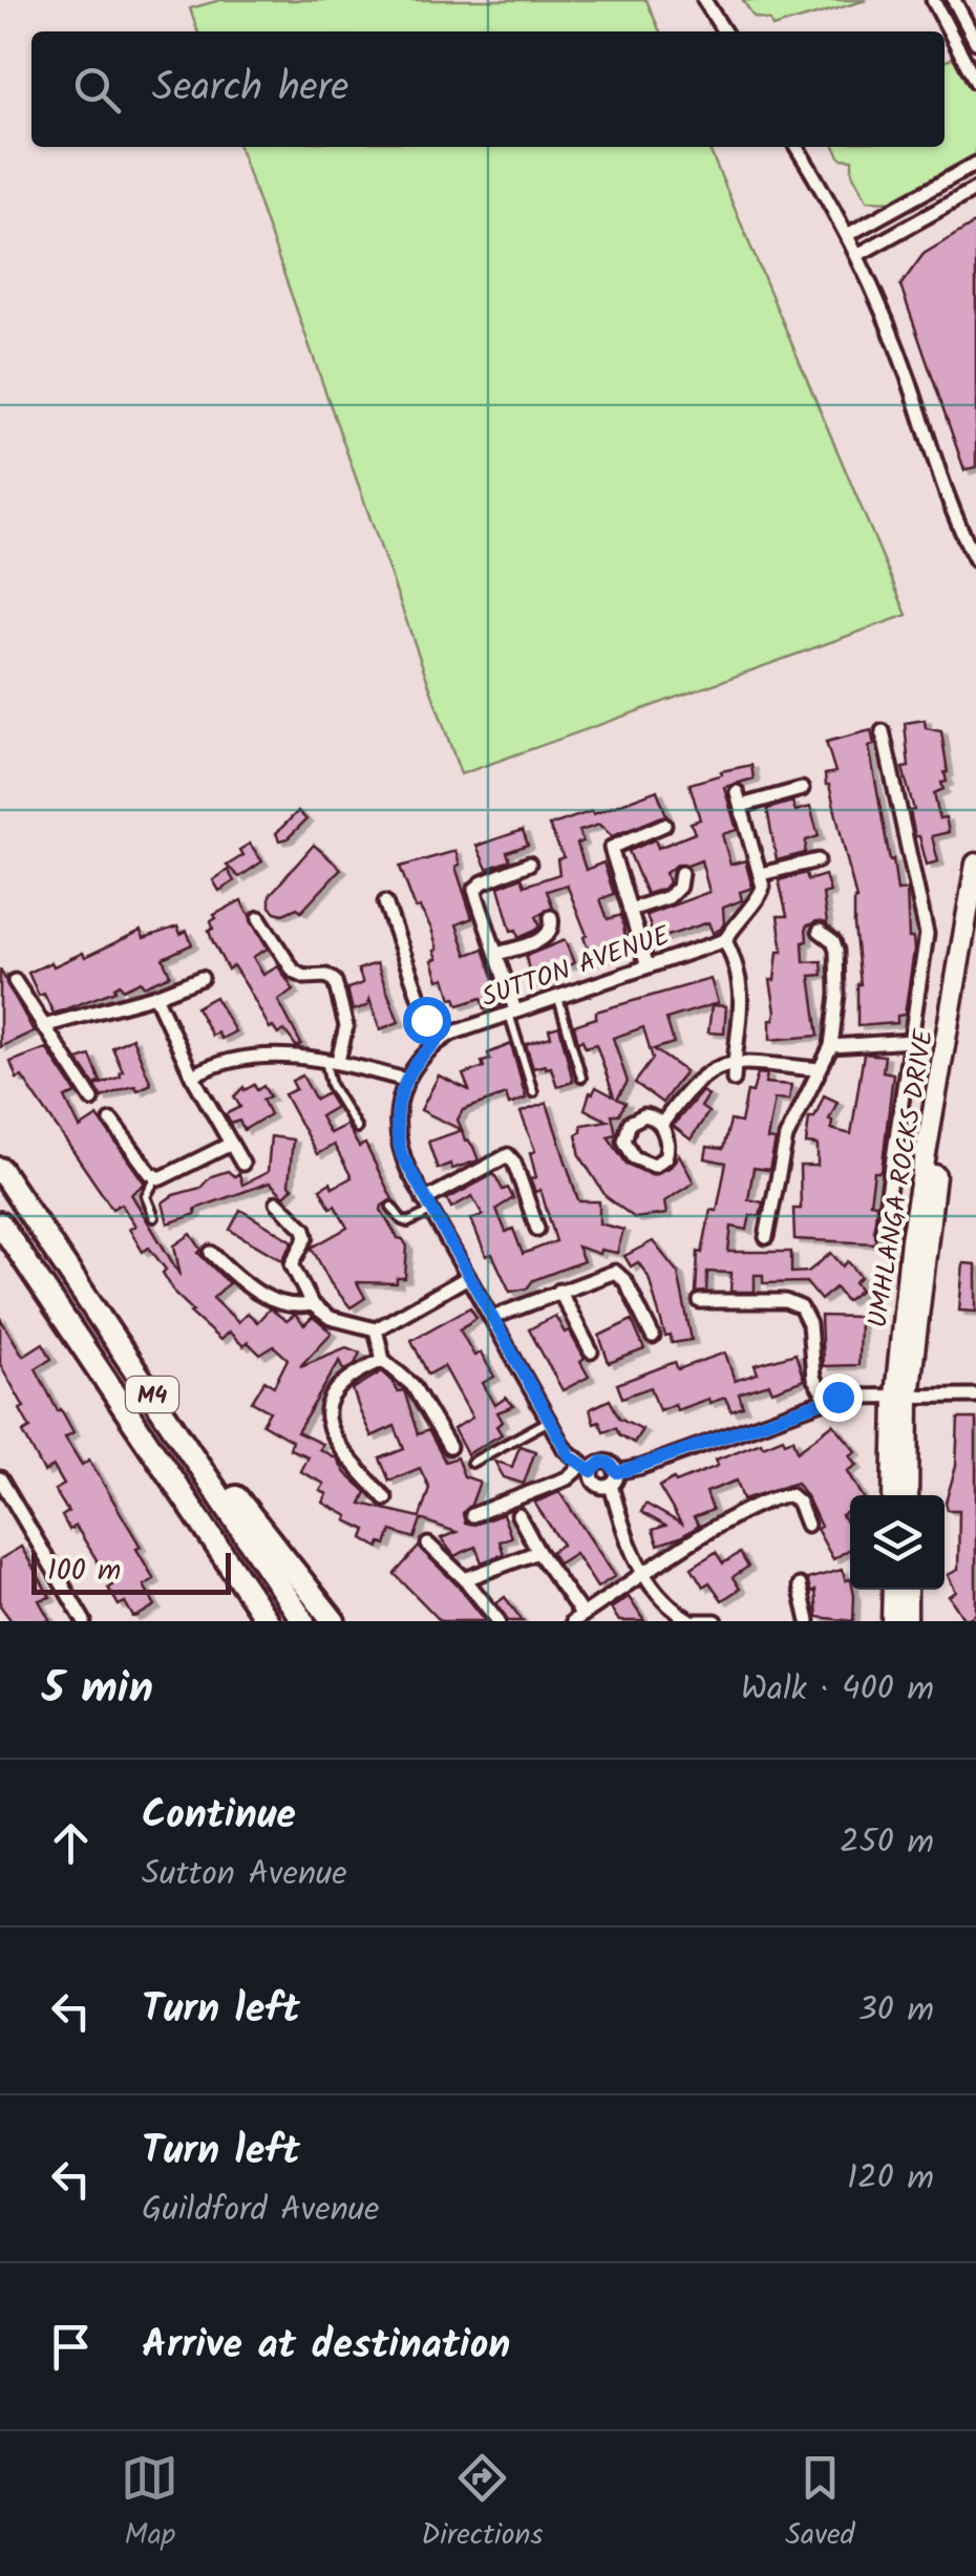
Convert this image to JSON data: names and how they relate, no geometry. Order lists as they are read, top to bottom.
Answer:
{
  "streets": {
    "highway": ["M4"],
    "main road": ["UMHLANGA ROCKS DRIVE"],
    "street": ["SUTTON AVENUE"]
  },
  "scale_bar": "100 m",
  "page": {
    "search": "Search here",
    "scale": "100 m",
    "heading": ["5 min", "Walk · 400 m"],
    "list": [
      ["Continue", "Sutton Avenue", "250 m"],
      ["Turn left", "30 m"],
      ["Turn left", "Guildford Avenue", "120 m"],
      "Arrive at destination"
    ],
    "nav": ["Map", "Directions", "Saved"]
  }
}
